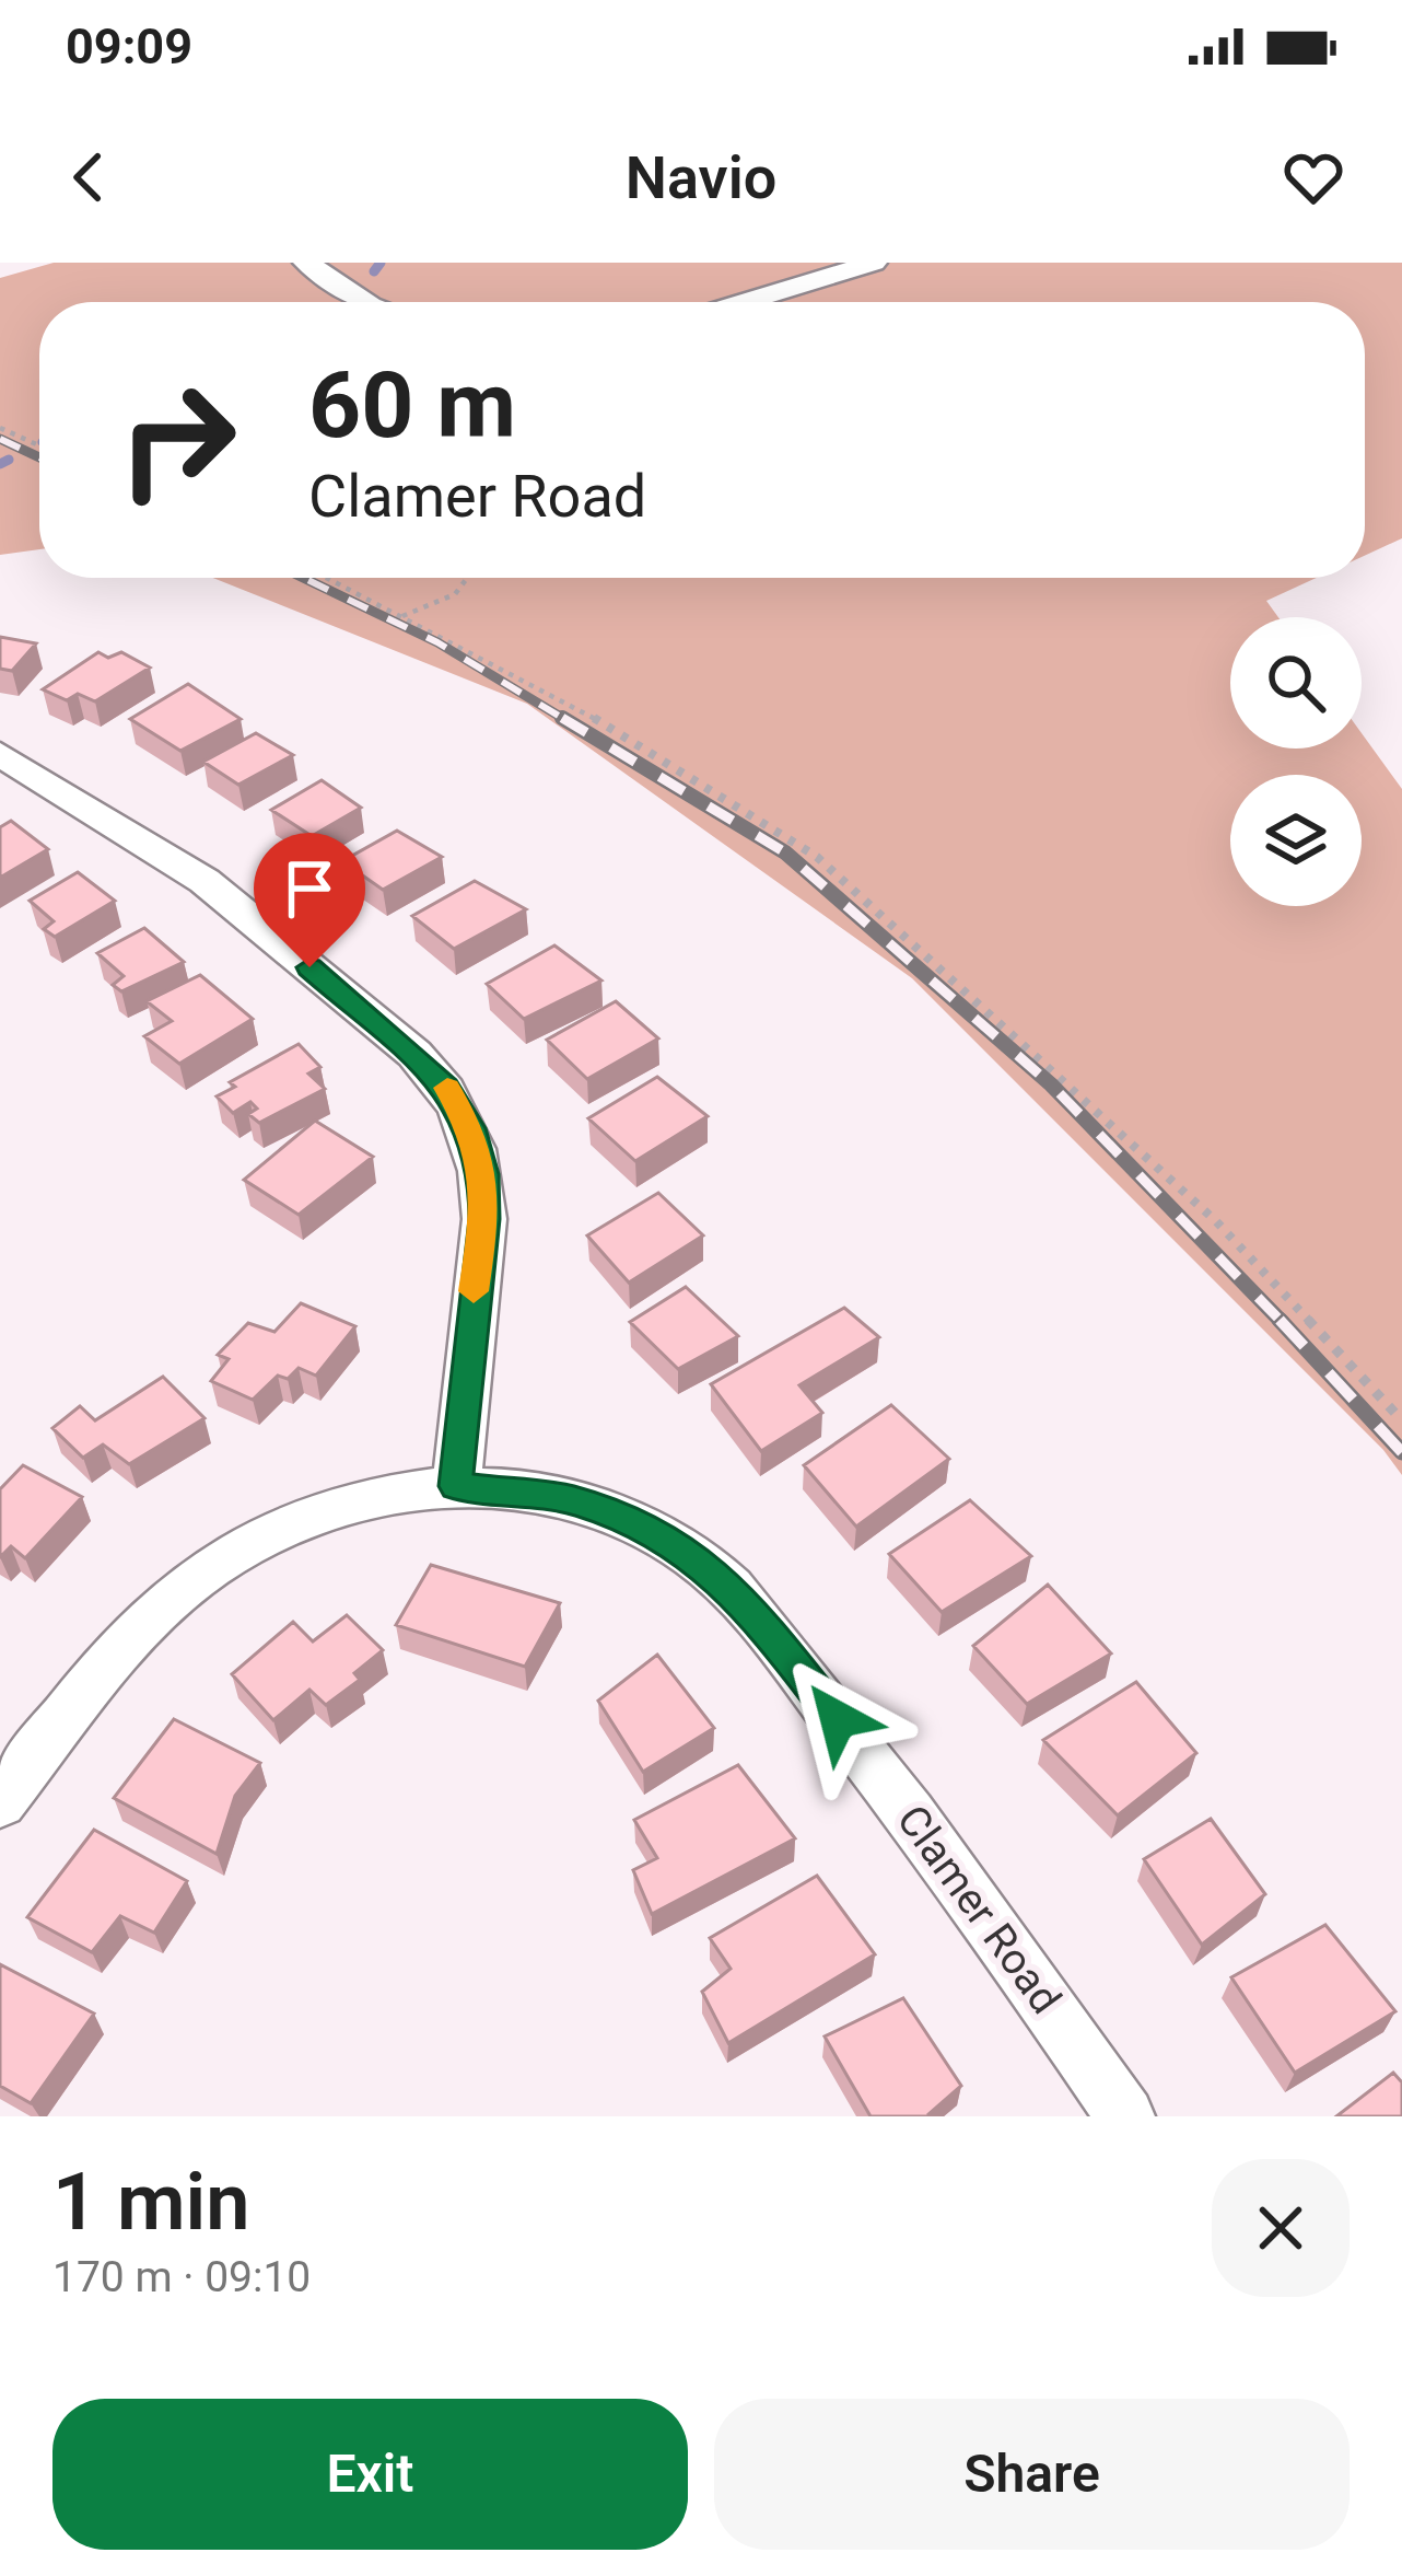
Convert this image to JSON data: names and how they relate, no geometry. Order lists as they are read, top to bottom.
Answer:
{
  "streets": {
    "street": ["Clamer Road"]
  },
  "page": {
    "status": "09:09",
    "header": "Navio",
    "turn": ["60 m", "Clamer Road"],
    "heading": ["1 min", "170 m · 09:10"],
    "buttons": ["Exit", "Share"]
  }
}
